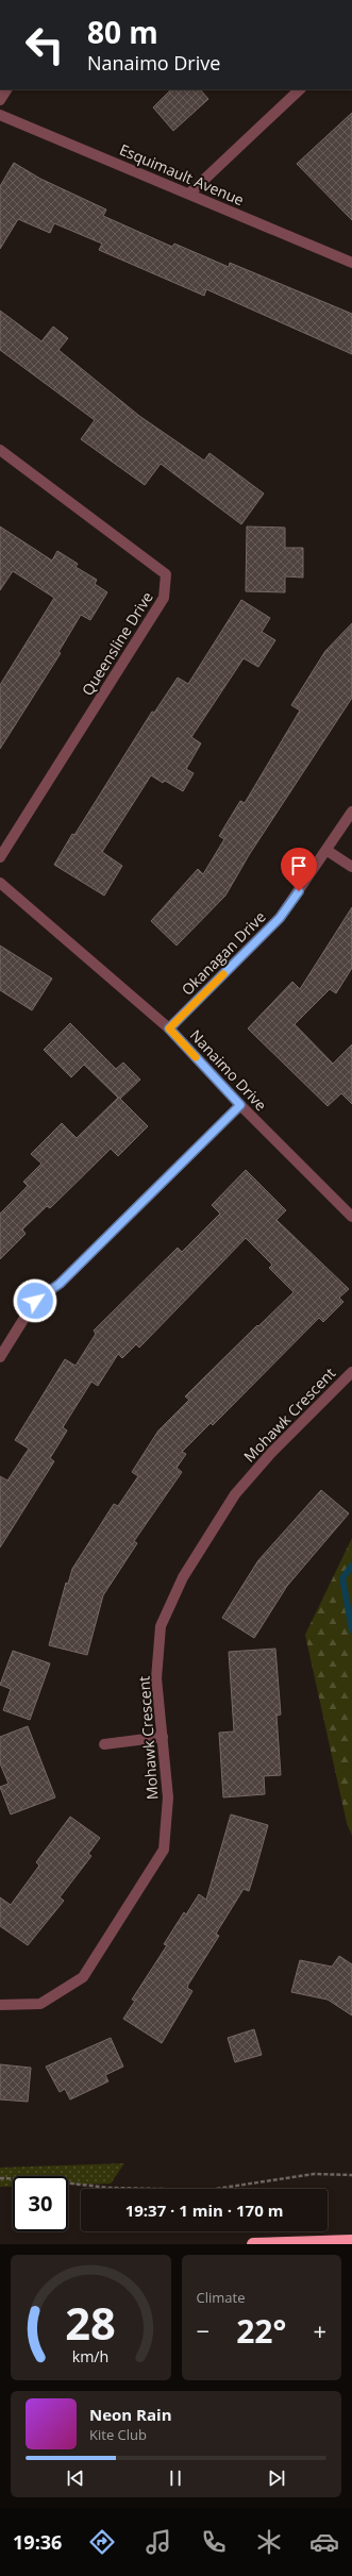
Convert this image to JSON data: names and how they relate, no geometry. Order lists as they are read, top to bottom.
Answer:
{
  "streets": {
    "street": [
      "Esquimault Avenue",
      "Queensline Drive",
      "Okanagan Drive",
      "Nanaimo Drive",
      "Mohawk Crescent"
    ]
  },
  "crossings": [
    ["Okanagan Drive", "Nanaimo Drive"]
  ],
  "page": {
    "turn": ["80 m", "Nanaimo Drive"],
    "limit": "30",
    "trip": "19:37 · 1 min · 170 m",
    "tile": "Climate",
    "heat": ["−", "22°", "+"],
    "song": ["Neon Rain", "Kite Club"],
    "tabs": "19:36",
    "gauge": ["28", "km/h"]
  }
}
